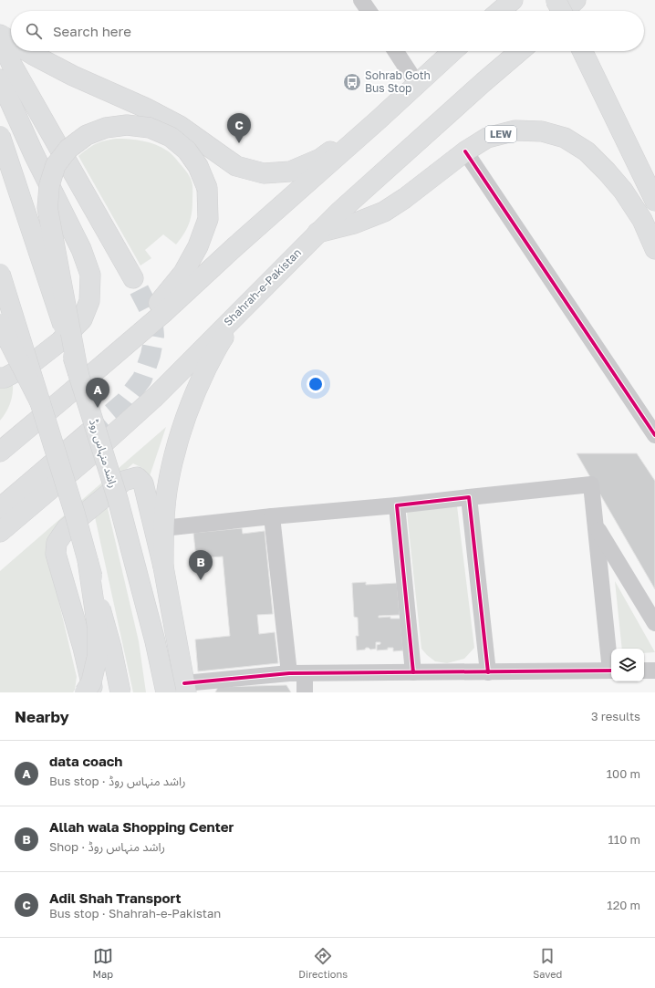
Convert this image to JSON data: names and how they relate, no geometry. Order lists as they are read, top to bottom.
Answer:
{
  "streets": {
    "main road": ["LEW", "Shahrah-e-Pakistan", "راشد منہاس روڈ"]
  },
  "crossings": [
    ["LEW", "Shahrah-e-Pakistan"]
  ],
  "places": {
    "bus stop": ["Sohrab Goth Bus Stop"]
  },
  "page": {
    "search": "Search here",
    "pins": ["C", "A", "B"],
    "heading": ["Nearby", "3 results"],
    "list": [
      {
        "mark": "A",
        "name": "data coach",
        "note": "Bus stop · راشد منہاس روڈ",
        "value": "100 m"
      },
      {
        "mark": "B",
        "name": "Allah wala Shopping Center",
        "note": "Shop · راشد منہاس روڈ",
        "value": "110 m"
      },
      {
        "mark": "C",
        "name": "Adil Shah Transport",
        "note": "Bus stop · Shahrah-e-Pakistan",
        "value": "120 m"
      }
    ],
    "nav": ["Map", "Directions", "Saved"]
  }
}
